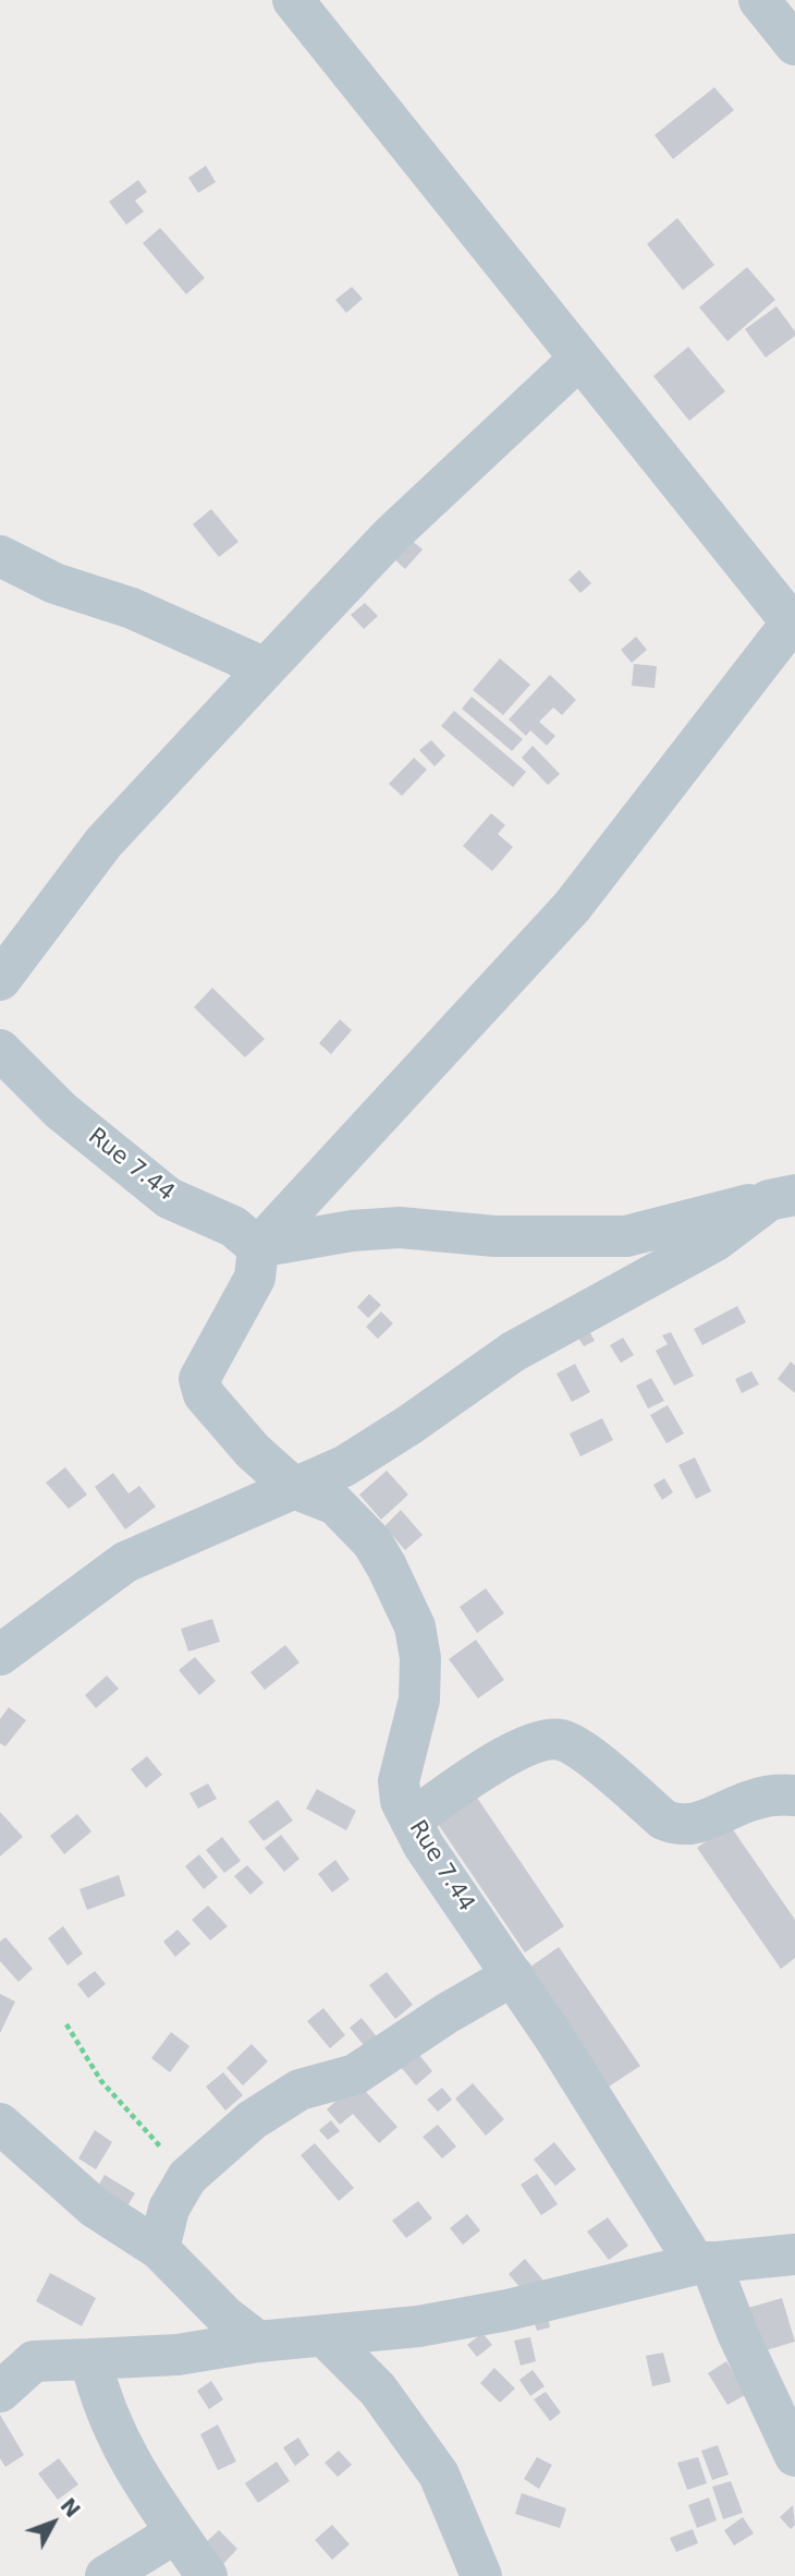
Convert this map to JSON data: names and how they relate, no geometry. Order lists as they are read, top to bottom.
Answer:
{
  "streets": {
    "street": ["Rue 7.44"]
  },
  "north": "top right"
}
